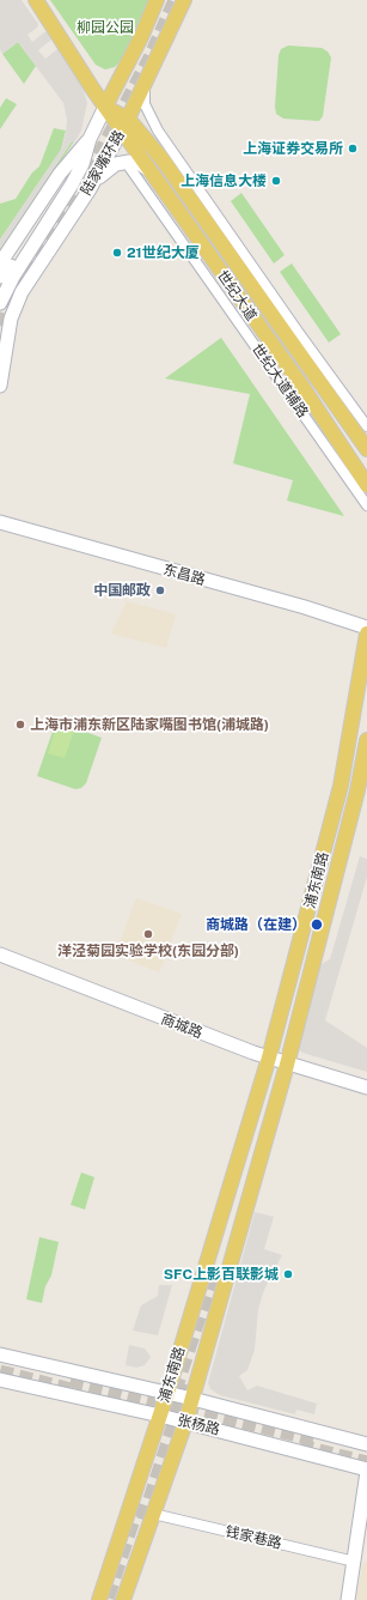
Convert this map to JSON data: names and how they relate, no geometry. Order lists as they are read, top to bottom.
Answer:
{
  "streets": {
    "main road": [
      "陆家嘴环路",
      "世纪大道",
      "东昌路",
      "浦东南路",
      "商城路",
      "张杨路"
    ],
    "street": ["世纪大道辅路", "钱家巷路"]
  },
  "crossings": [
    ["陆家嘴环路", "世纪大道"],
    ["浦东南路", "商城路"],
    ["浦东南路", "张杨路"],
    ["浦东南路", "钱家巷路"]
  ],
  "parks": ["柳园公园"],
  "places": [
    "上海证券交易所",
    "上海信息大楼",
    "21世纪大厦",
    "中国邮政",
    "上海市浦东新区陆家嘴图书馆(浦城路)",
    "商城路（在建）",
    "洋泾菊园实验学校(东园分部)",
    "SFC上影百联影城"
  ]
}
